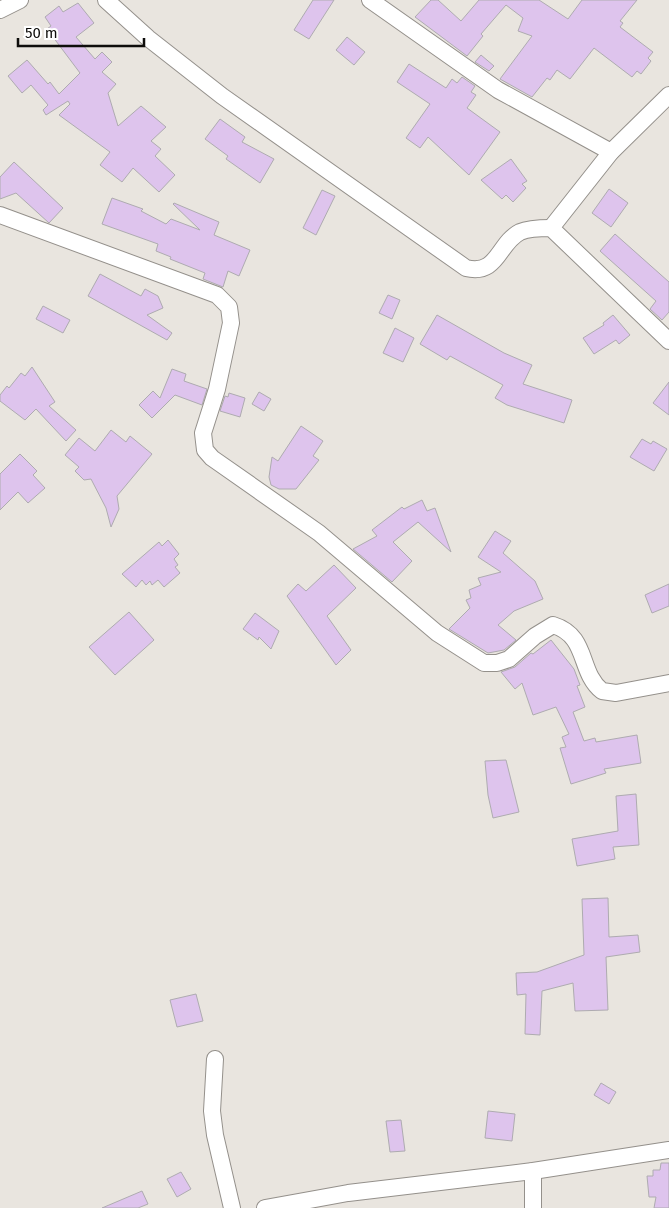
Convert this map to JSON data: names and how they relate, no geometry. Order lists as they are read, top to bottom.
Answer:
{
  "scale_bar": "50 m"
}
